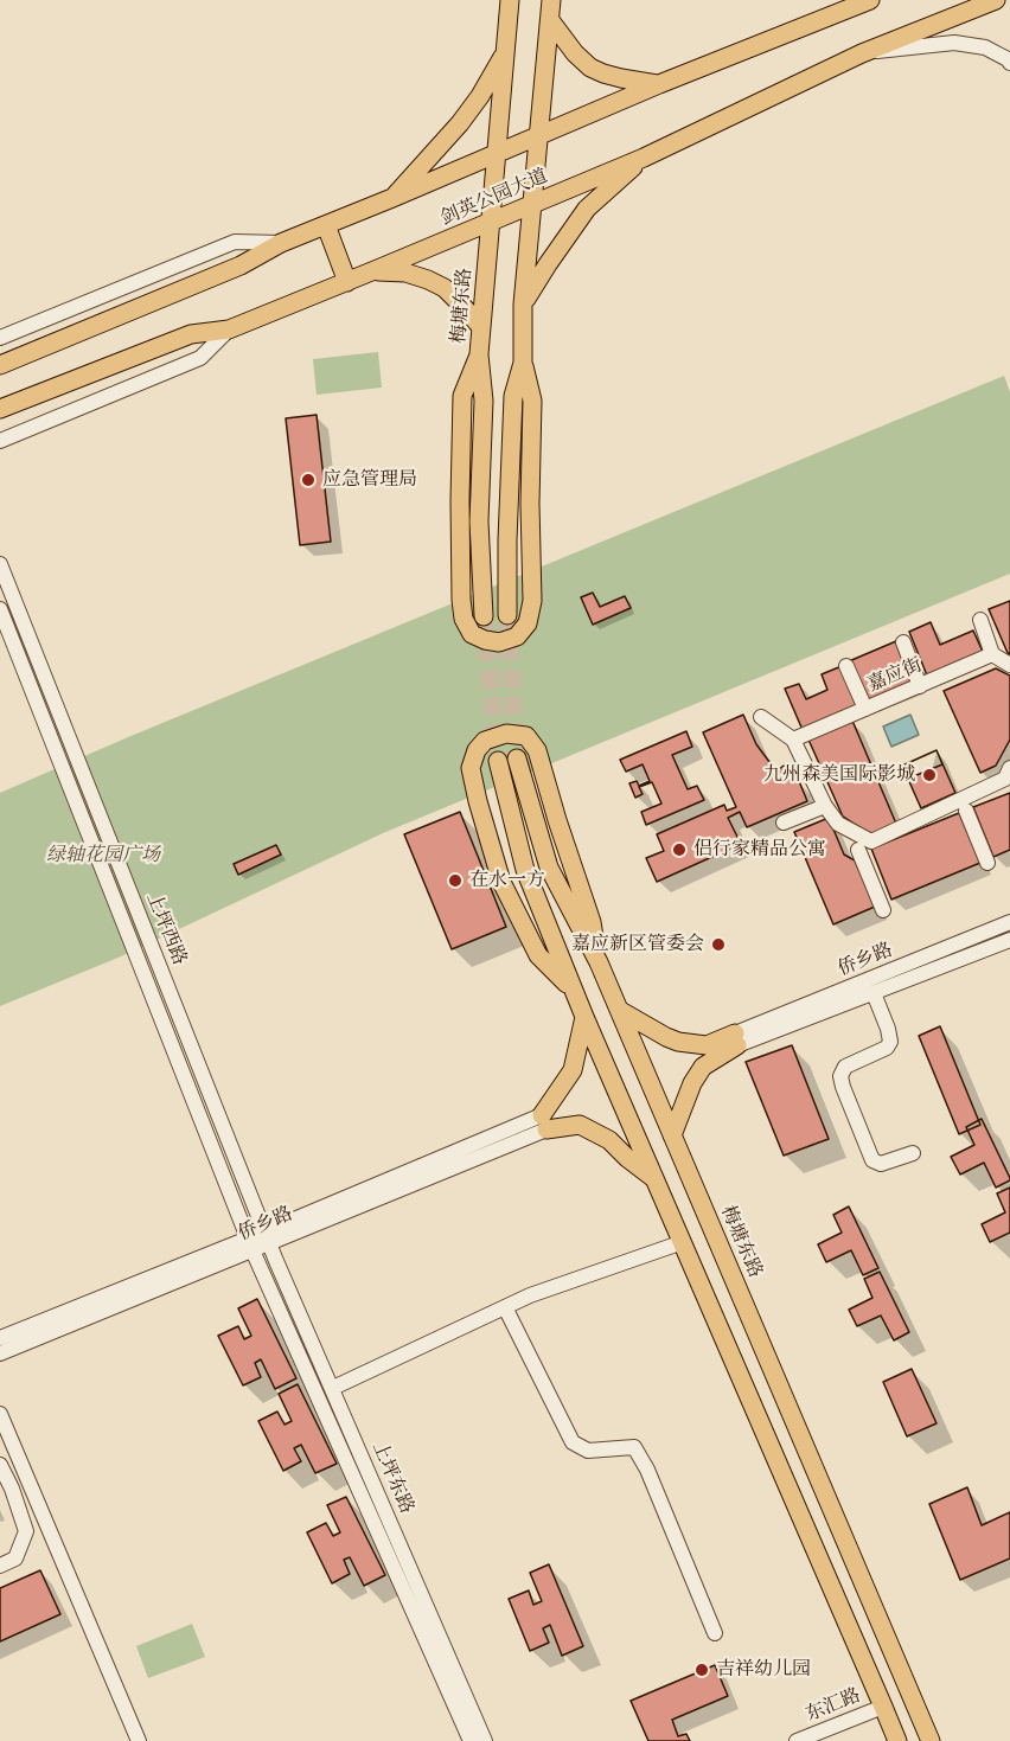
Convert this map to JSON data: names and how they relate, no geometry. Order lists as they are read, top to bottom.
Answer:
{
  "streets": {
    "main road": ["剑英公园大道", "梅塘东路"],
    "street": [
      "嘉应街",
      "上坪西路",
      "侨乡路",
      "上坪东路",
      "东汇路"
    ]
  },
  "crossings": [
    ["剑英公园大道", "梅塘东路"],
    ["上坪西路", "侨乡路"],
    ["上坪西路", "上坪东路"],
    ["侨乡路", "上坪东路"]
  ],
  "parks": ["绿轴花园广场"],
  "places": [
    "应急管理局",
    "九州森美国际影城",
    "侣行家精品公寓",
    "在水一方",
    "嘉应新区管委会",
    "吉祥幼儿园"
  ]
}
